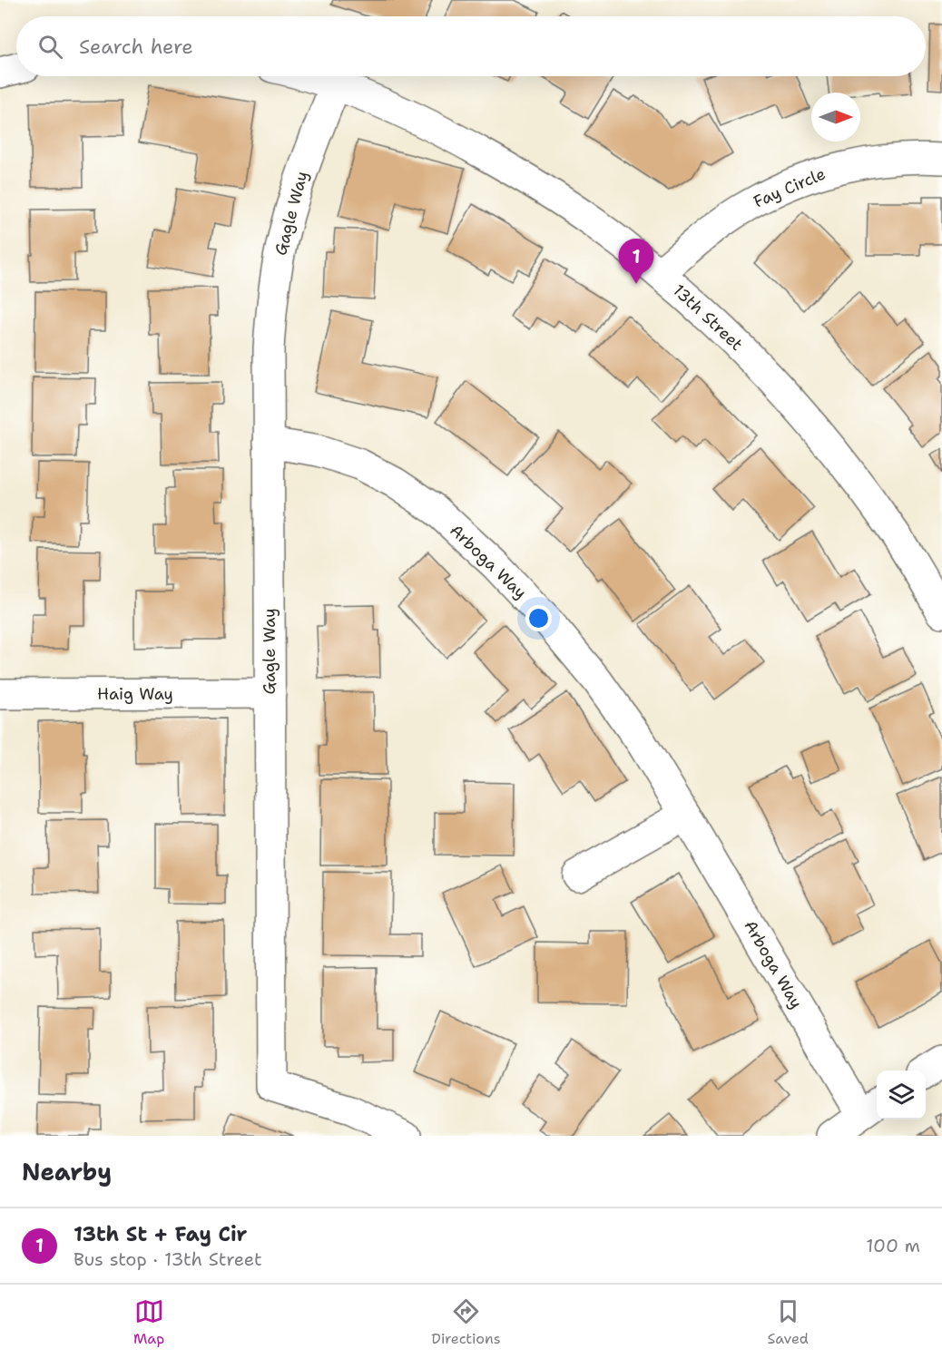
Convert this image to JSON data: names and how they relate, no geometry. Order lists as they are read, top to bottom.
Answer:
{
  "streets": {
    "street": [
      "Fay Circle",
      "Gagle Way",
      "13th Street",
      "Arboga Way",
      "Haig Way"
    ]
  },
  "crossings": [
    ["Fay Circle", "13th Street"],
    ["Gagle Way", "13th Street"],
    ["Gagle Way", "Arboga Way"],
    ["Gagle Way", "Haig Way"]
  ],
  "north": "right",
  "page": {
    "search": "Search here",
    "pins": "1",
    "heading": "Nearby",
    "list": [
      {
        "mark": "1",
        "name": "13th St + Fay Cir",
        "note": "Bus stop · 13th Street",
        "value": "100 m"
      }
    ],
    "nav": ["Map", "Directions", "Saved"]
  }
}
